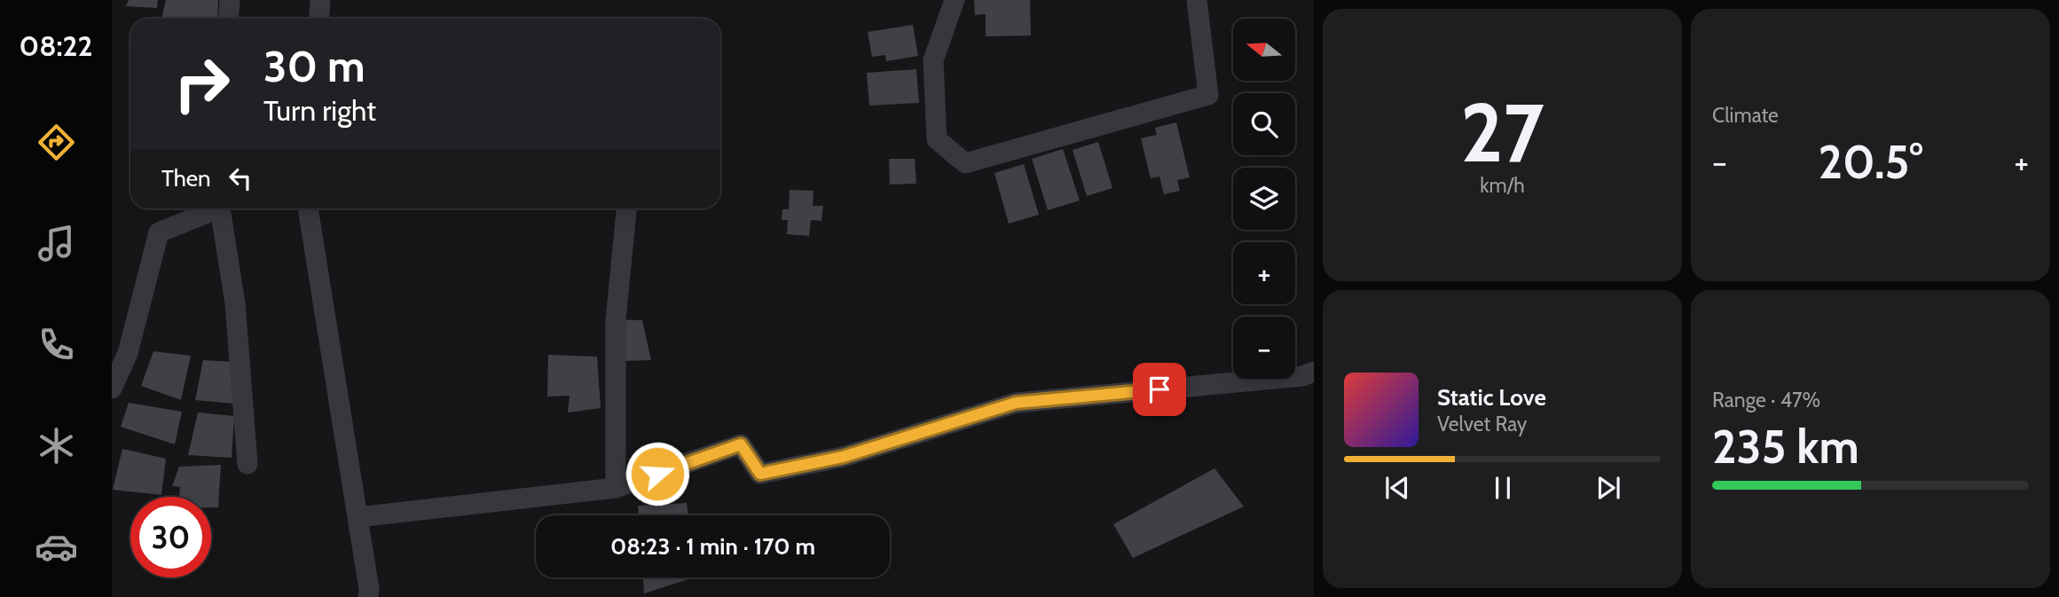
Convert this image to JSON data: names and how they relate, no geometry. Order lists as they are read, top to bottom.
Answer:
{
  "north": "left",
  "page": {
    "tabs": "08:22",
    "tile": [
      ["27", "km/h"],
      "Climate",
      ["Range · 47%", "235 km"]
    ],
    "map_buttons": ["+", "−"],
    "turn": ["30 m", "Turn right"],
    "heat": ["−", "20.5°", "+"],
    "then": "Then",
    "song": ["Static Love", "Velvet Ray"],
    "limit": "30",
    "trip": "08:23 · 1 min · 170 m"
  }
}
